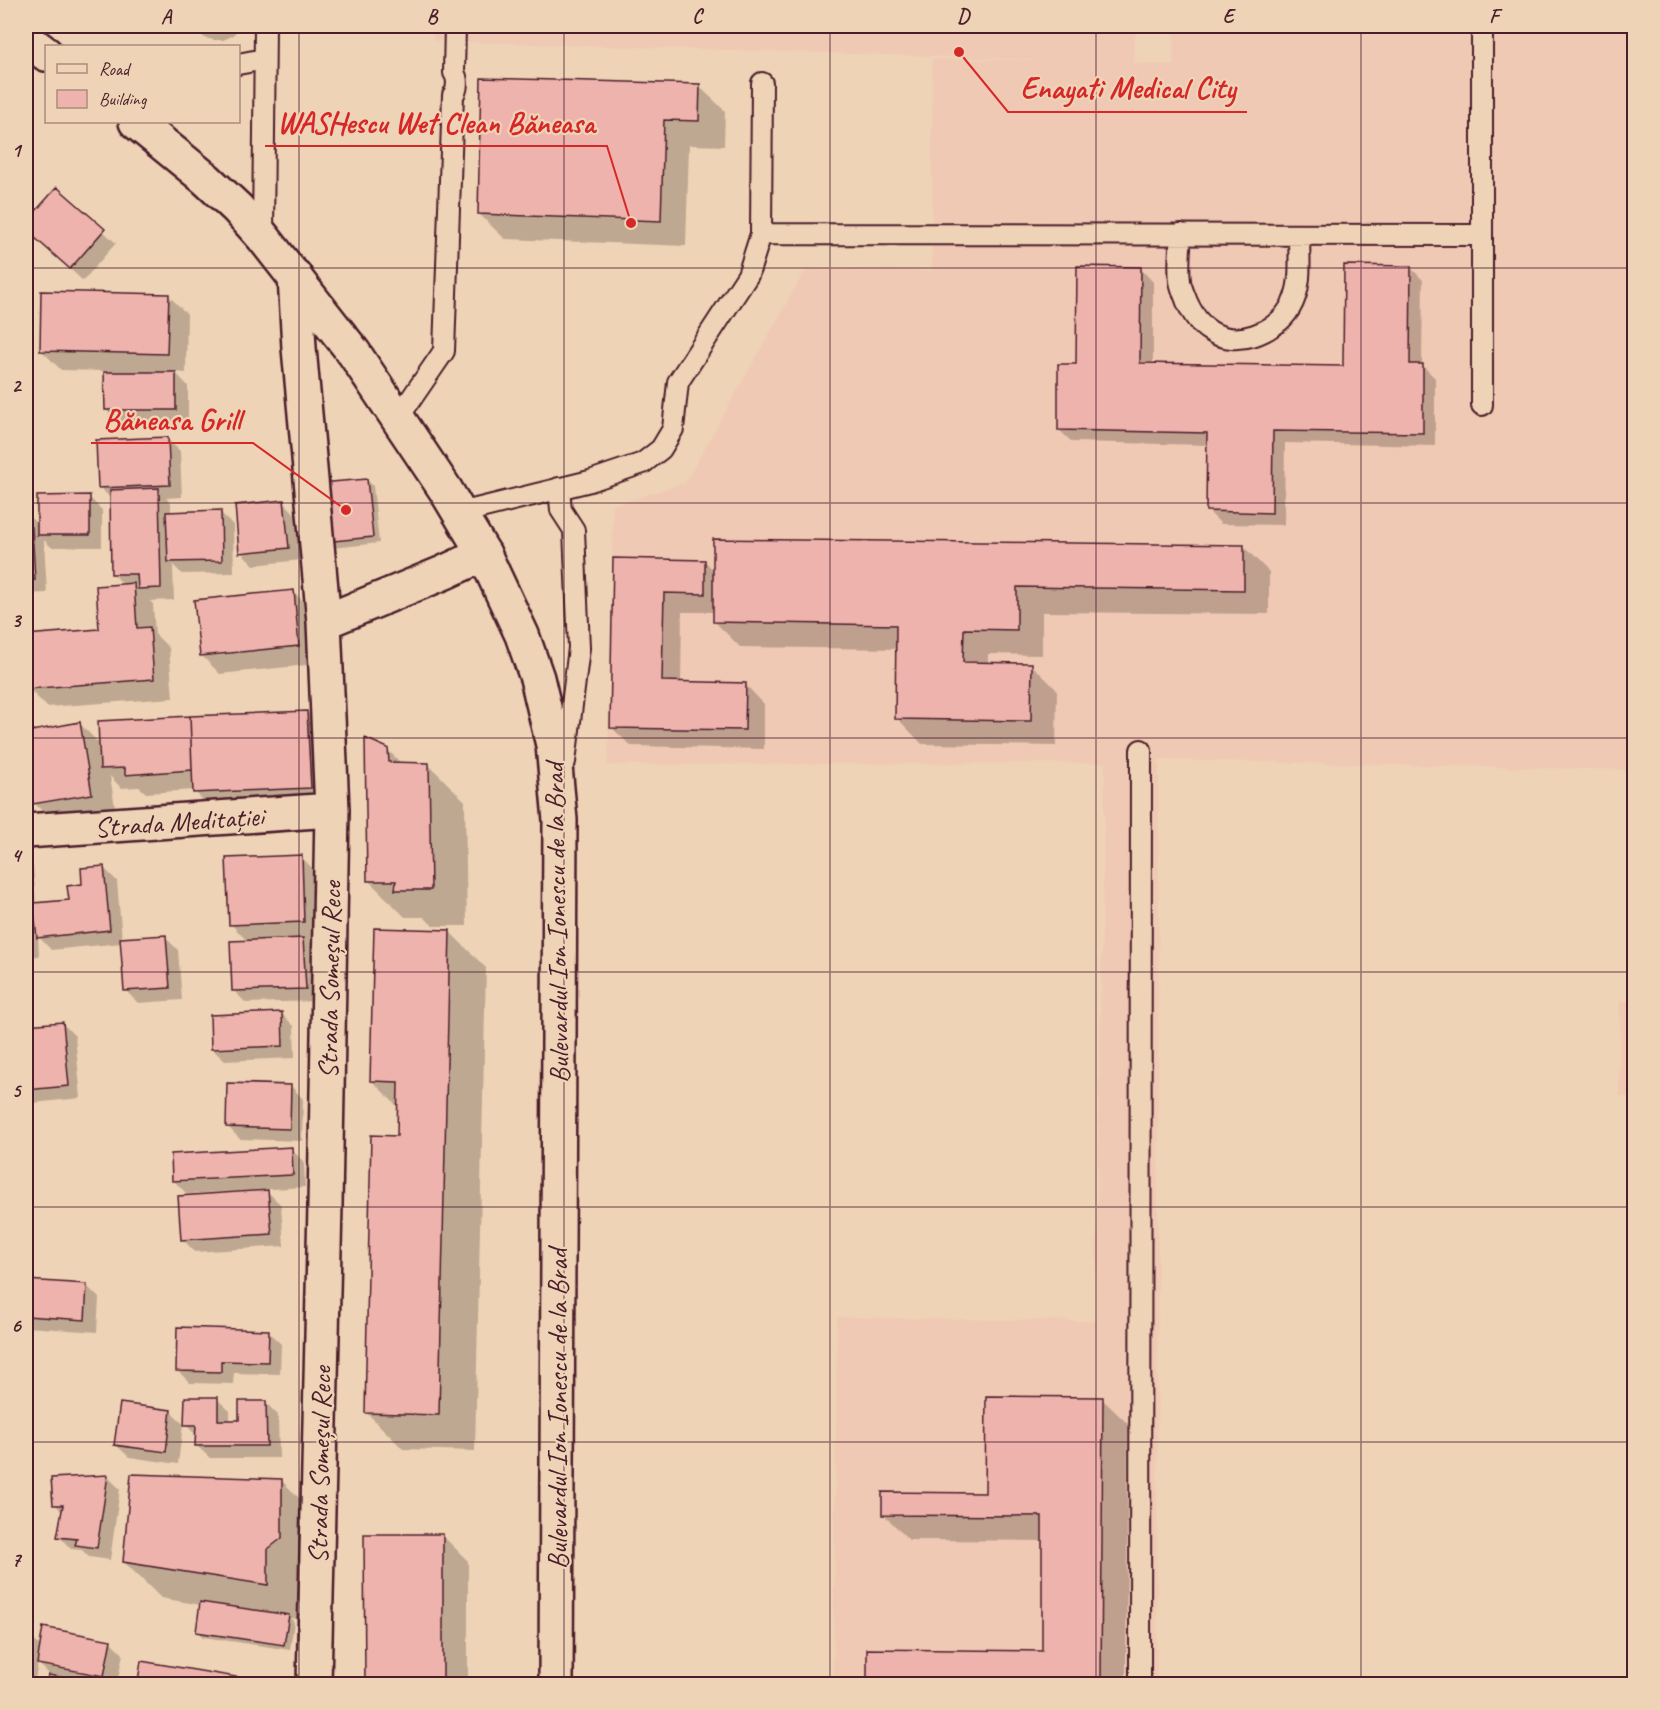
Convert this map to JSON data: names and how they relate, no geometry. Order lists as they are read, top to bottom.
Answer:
{
  "streets": {
    "street": ["Strada Meditației", "Bulevardul Ion Ionescu de la Brad", "Strada Someșul Rece"]
  },
  "crossings": [
    ["Strada Meditației", "Strada Someșul Rece"],
    ["Bulevardul Ion Ionescu de la Brad", "Strada Someșul Rece"]
  ],
  "places": ["Enayati Medical City", "WASHescu Wet Clean Băneasa", "Băneasa Grill"],
  "legend": ["Road", "Building"],
  "grid": {
    "columns": [
      "A",
      "B",
      "C",
      "D",
      "E",
      "F"
    ],
    "rows": [
      "1",
      "2",
      "3",
      "4",
      "5",
      "6",
      "7"
    ]
  }
}
